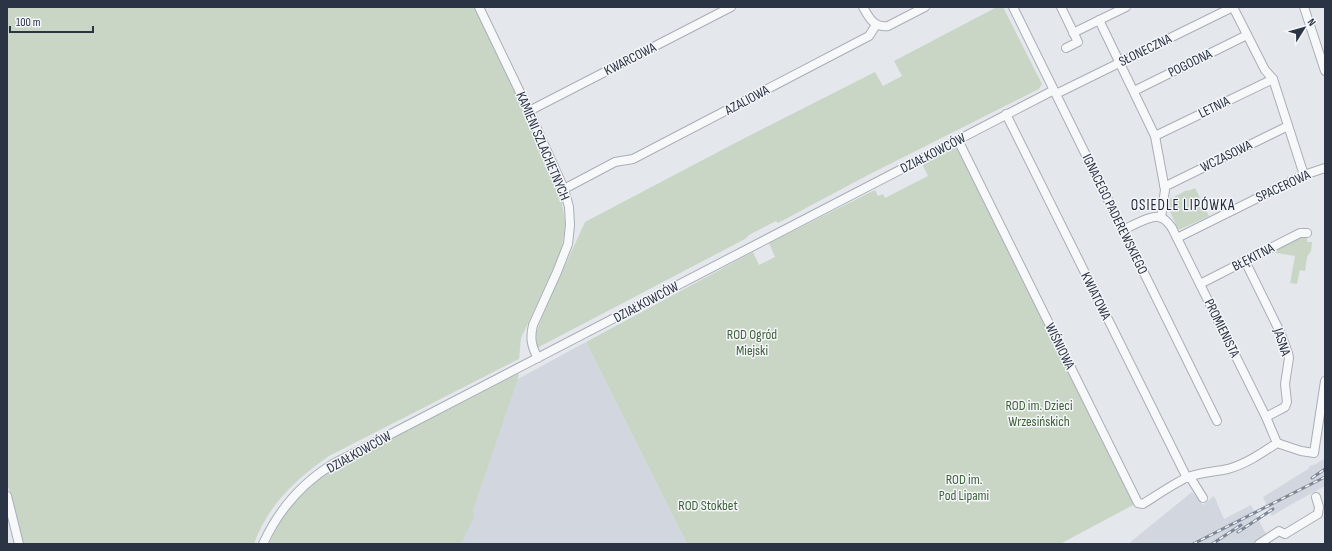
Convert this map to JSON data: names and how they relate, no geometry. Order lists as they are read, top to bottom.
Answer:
{
  "streets": {
    "street": [
      "SŁONECZNA",
      "KWARCOWA",
      "POGODNA",
      "AZALIOWA",
      "LETNIA",
      "KAMIENI SZLACHETNYCH",
      "DZIAŁKOWCÓW",
      "WCZASOWA",
      "SPACEROWA",
      "IGNACEGO PADEREWSKIEGO",
      "BŁĘKITNA",
      "KWIATOWA",
      "PROMIENISTA",
      "JASNA",
      "WIŚNIOWA"
    ]
  },
  "crossings": [
    ["SŁONECZNA", "DZIAŁKOWCÓW"],
    ["SŁONECZNA", "IGNACEGO PADEREWSKIEGO"],
    ["KWARCOWA", "KAMIENI SZLACHETNYCH"],
    ["AZALIOWA", "KAMIENI SZLACHETNYCH"],
    ["KAMIENI SZLACHETNYCH", "DZIAŁKOWCÓW"],
    ["DZIAŁKOWCÓW", "IGNACEGO PADEREWSKIEGO"],
    ["DZIAŁKOWCÓW", "KWIATOWA"],
    ["DZIAŁKOWCÓW", "WIŚNIOWA"],
    ["SPACEROWA", "PROMIENISTA"],
    ["BŁĘKITNA", "PROMIENISTA"],
    ["BŁĘKITNA", "JASNA"],
    ["KWIATOWA", "WIŚNIOWA"],
    ["PROMIENISTA", "JASNA"]
  ],
  "districts": ["OSIEDLE LIPÓWKA"],
  "parks": [
    "ROD Ogród Miejski",
    "ROD im. Dzieci Wrzesińskich",
    "ROD im. Pod Lipami",
    "ROD Stokbet"
  ],
  "scale_bar": "100 m",
  "north": "top right"
}
